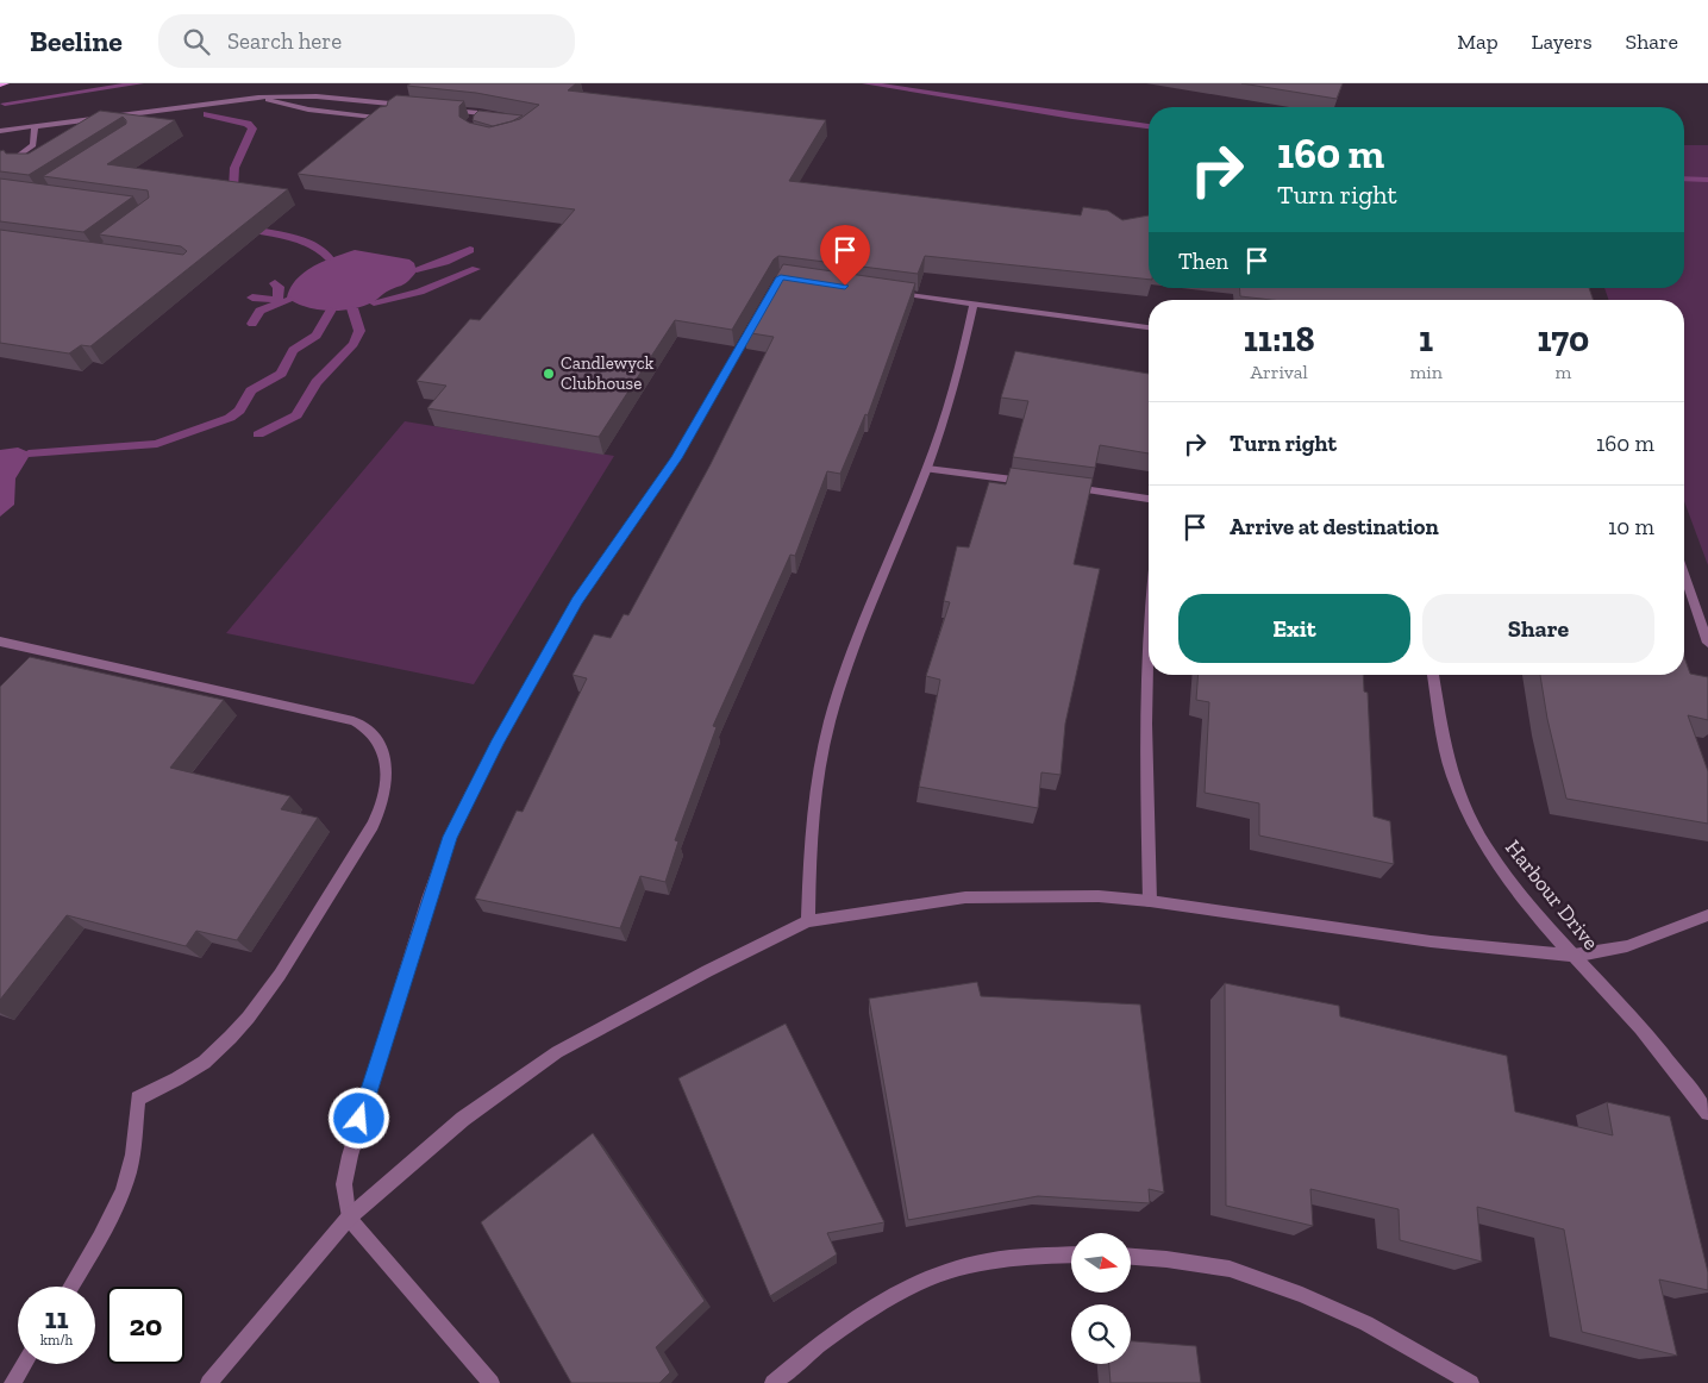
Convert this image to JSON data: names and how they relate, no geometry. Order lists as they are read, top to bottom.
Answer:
{
  "streets": {
    "street": ["Harbour Drive"]
  },
  "places": ["Candlewyck Clubhouse"],
  "north": "right",
  "page": {
    "header": "Beeline",
    "search": "Search here",
    "nav": ["Map", "Layers", "Share"],
    "turn": ["160 m", "Turn right"],
    "then": "Then",
    "eta": [
      "11:18",
      "Arrival",
      "1",
      "min",
      "170",
      "m"
    ],
    "list": [
      {
        "name": "Turn right",
        "value": "160 m"
      },
      {
        "name": "Arrive at destination",
        "value": "10 m"
      }
    ],
    "buttons": ["Exit", "Share"],
    "speed": "11 km/h",
    "limit": "20"
  }
}
